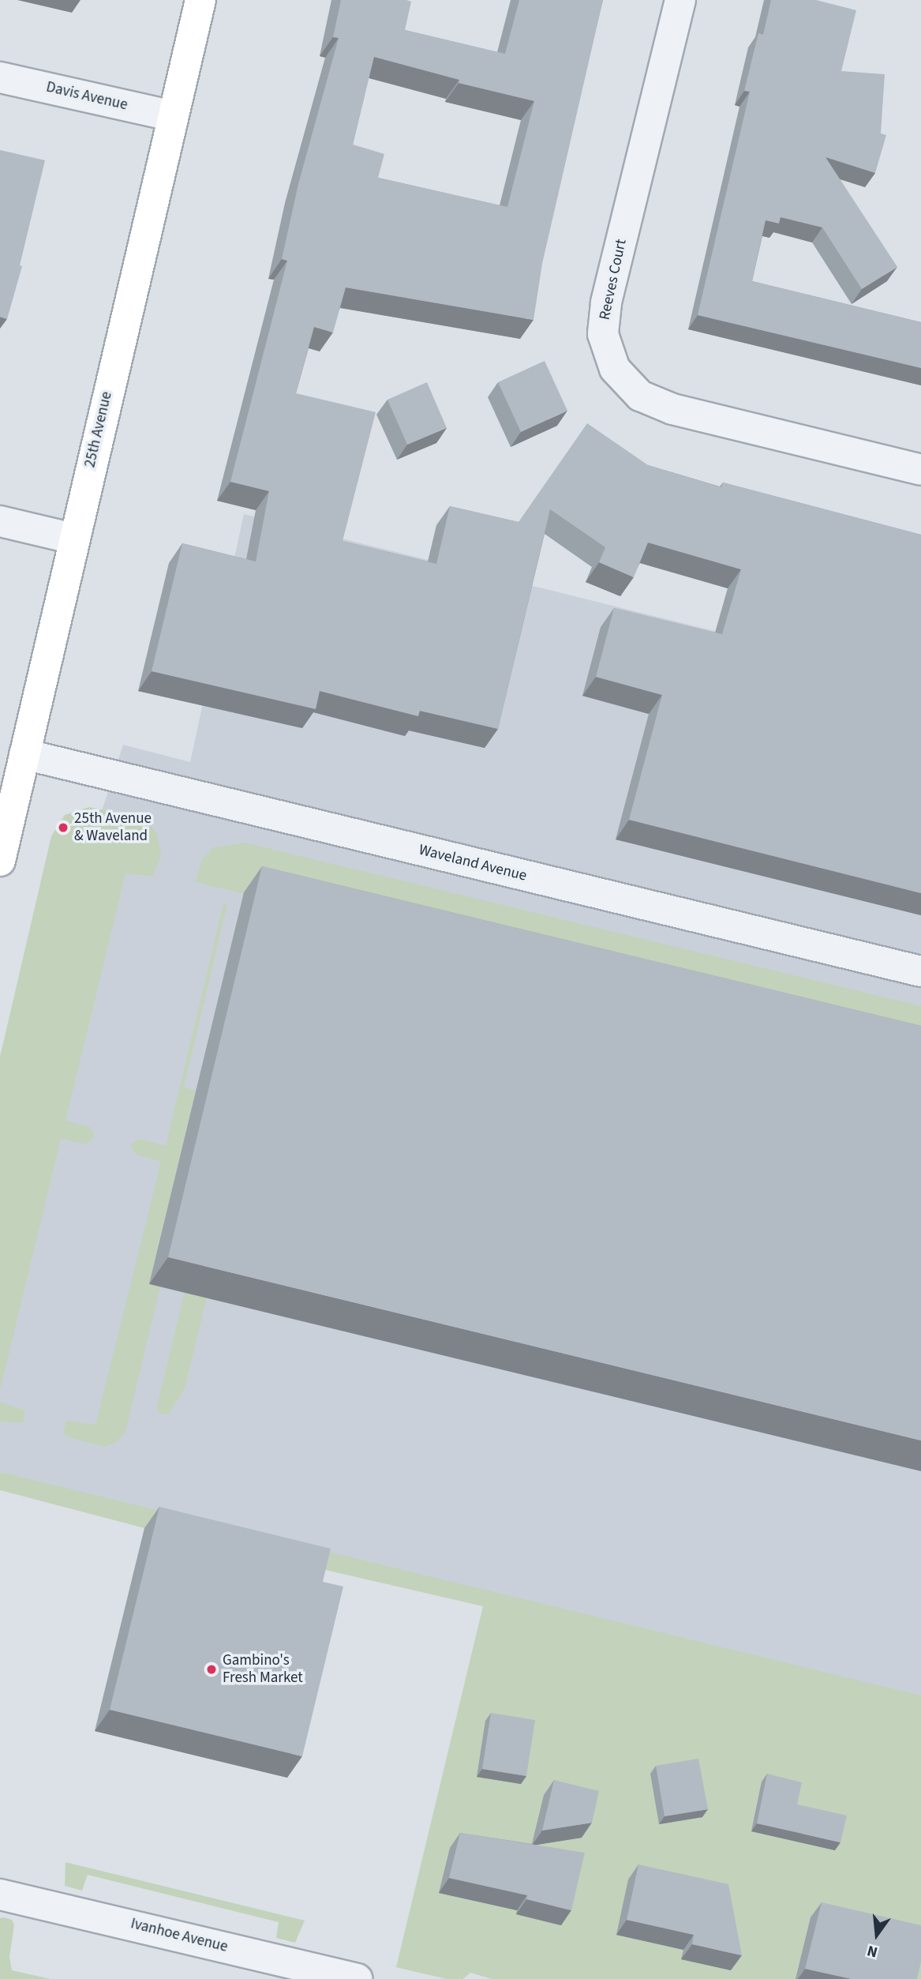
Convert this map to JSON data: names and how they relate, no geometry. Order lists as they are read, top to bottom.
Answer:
{
  "streets": {
    "street": [
      "Davis Avenue",
      "Reeves Court",
      "25th Avenue",
      "Waveland Avenue",
      "Ivanhoe Avenue"
    ]
  },
  "crossings": [
    ["Davis Avenue", "25th Avenue"],
    ["25th Avenue", "Waveland Avenue"]
  ],
  "places": ["25th Avenue & Waveland", "Gambino's Fresh Market"],
  "north": "bottom"
}
